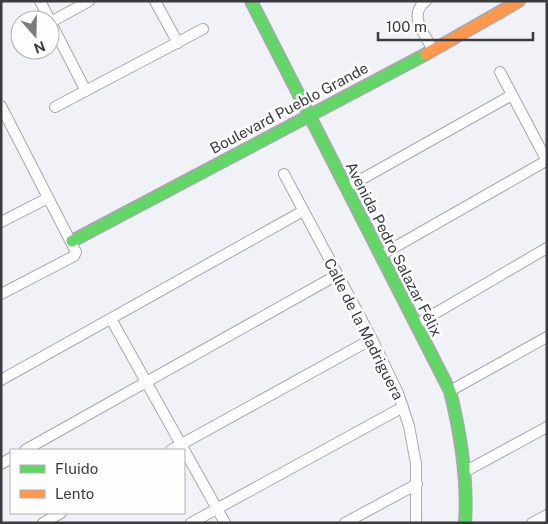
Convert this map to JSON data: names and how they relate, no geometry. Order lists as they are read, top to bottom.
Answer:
{
  "streets": {
    "street": ["Boulevard Pueblo Grande", "Avenida Pedro Salazar Félix", "Calle de la Madriguera"]
  },
  "crossings": [
    ["Boulevard Pueblo Grande", "Avenida Pedro Salazar Félix"]
  ],
  "legend": ["Fluido", "Lento"],
  "scale_bar": "100 m",
  "north": "bottom"
}
